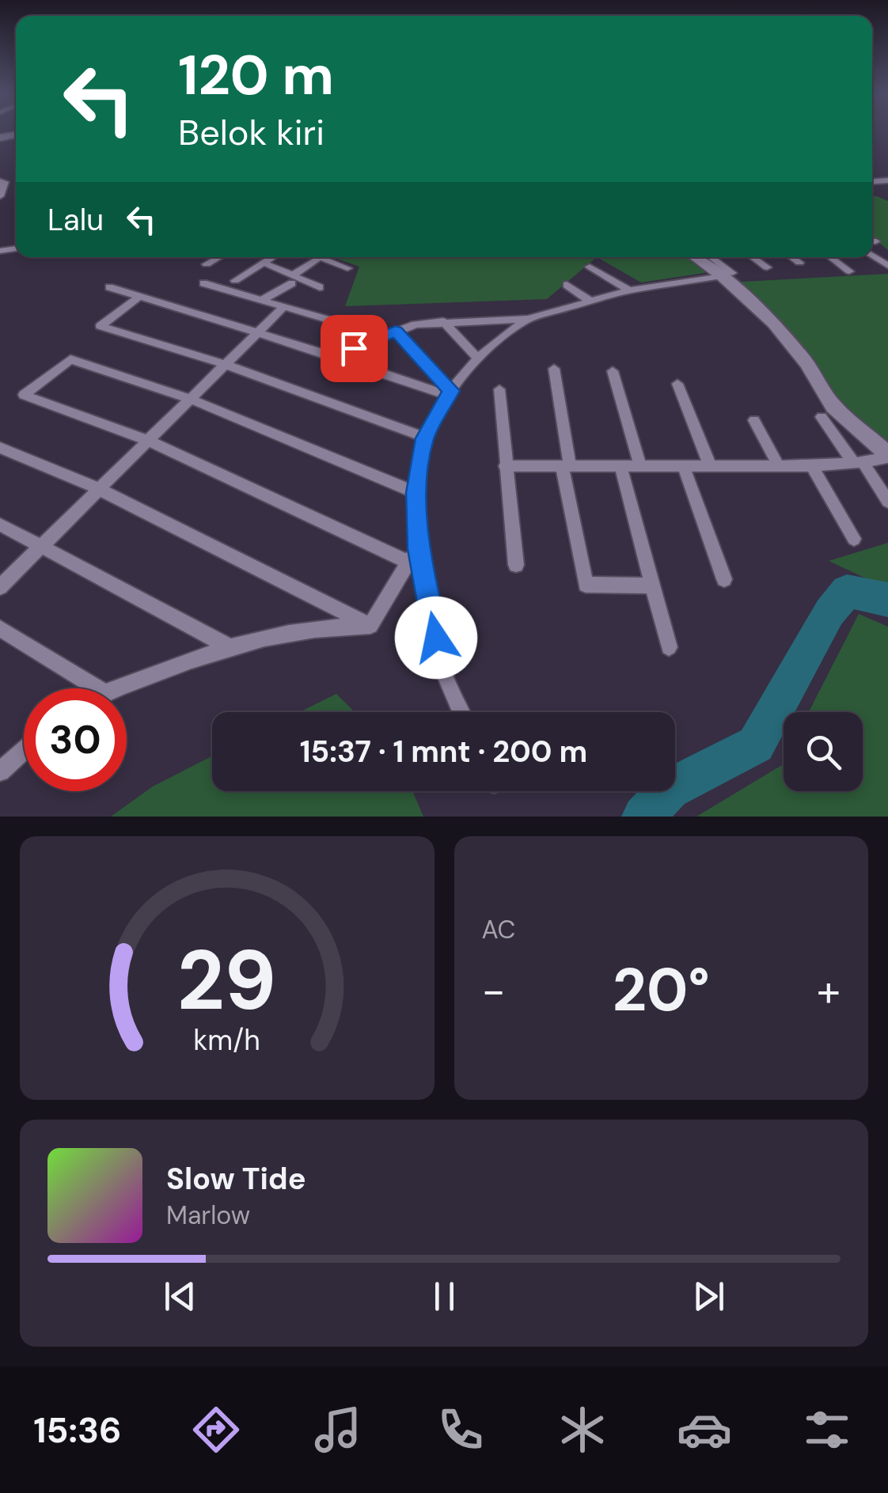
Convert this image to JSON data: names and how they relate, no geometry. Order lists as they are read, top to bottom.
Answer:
{
  "page": {
    "turn": ["120 m", "Belok kiri"],
    "then": "Lalu",
    "limit": "30",
    "trip": "15:37 · 1 mnt · 200 m",
    "tile": "AC",
    "heat": ["−", "20°", "+"],
    "song": ["Slow Tide", "Marlow"],
    "tabs": "15:36",
    "gauge": ["29", "km/h"]
  }
}
